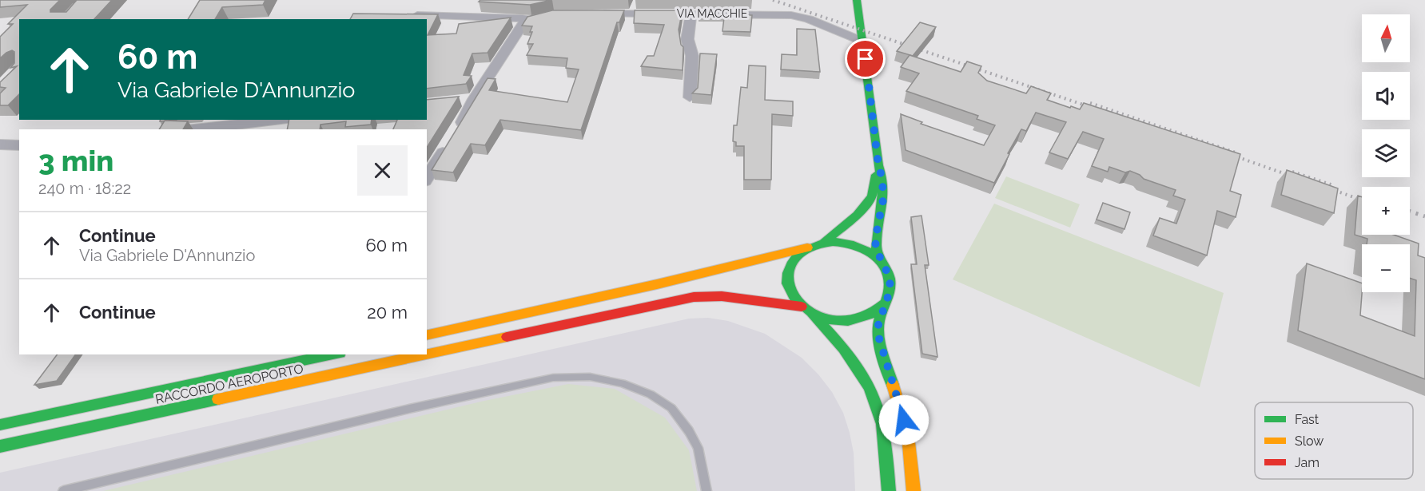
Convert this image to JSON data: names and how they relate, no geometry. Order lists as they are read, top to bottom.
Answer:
{
  "streets": {
    "main road": ["RACCORDO AEROPORTO"],
    "street": ["VIA MACCHIE"]
  },
  "legend": ["Fast", "Slow", "Jam"],
  "north": "top",
  "page": {
    "map_buttons": ["+", "−"],
    "turn": ["60 m", "Via Gabriele D'Annunzio"],
    "heading": ["3 min", "240 m · 18:22"],
    "list": [
      {
        "name": "Continue",
        "note": "Via Gabriele D'Annunzio",
        "value": "60 m"
      },
      {
        "name": "Continue",
        "value": "20 m"
      }
    ]
  }
}
